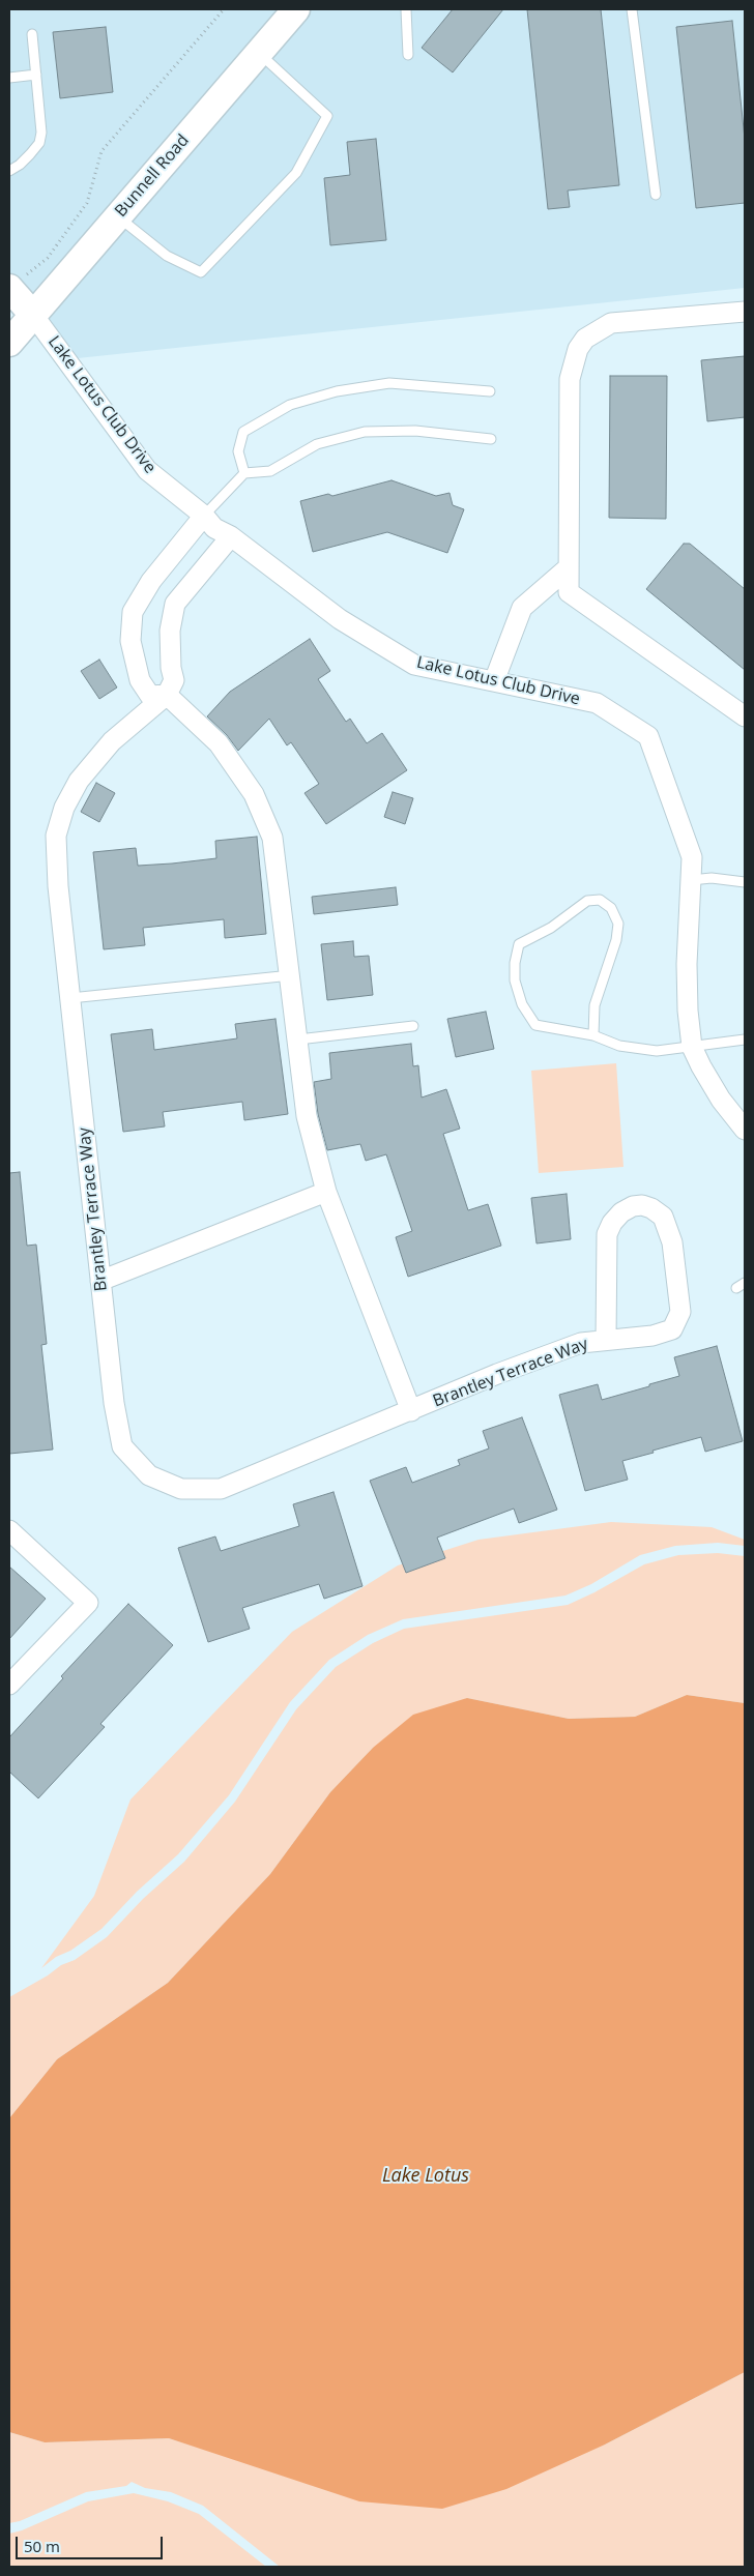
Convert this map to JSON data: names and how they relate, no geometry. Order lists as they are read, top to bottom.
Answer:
{
  "streets": {
    "main road": ["Bunnell Road"],
    "street": ["Lake Lotus Club Drive", "Brantley Terrace Way"]
  },
  "crossings": [
    ["Bunnell Road", "Lake Lotus Club Drive"],
    ["Lake Lotus Club Drive", "Brantley Terrace Way"]
  ],
  "water": ["Lake Lotus"],
  "scale_bar": "50 m"
}
